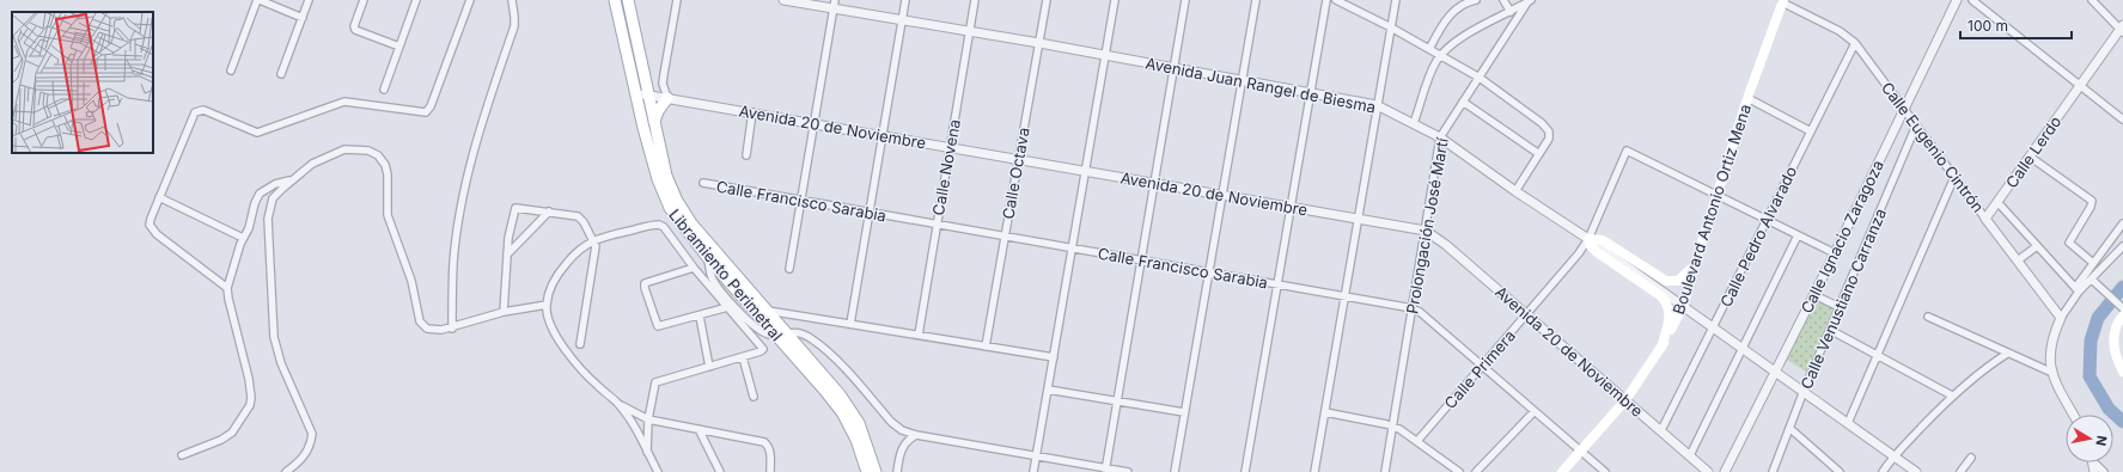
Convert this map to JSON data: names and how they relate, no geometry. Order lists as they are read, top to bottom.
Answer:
{
  "streets": {
    "main road": ["Boulevard Antonio Ortiz Mena", "Libramiento Perimetral"],
    "street": [
      "Avenida Juan Rangel de Biesma",
      "Avenida 20 de Noviembre",
      "Calle Eugenio Cintrón",
      "Calle Lerdo",
      "Calle Novena",
      "Calle Octava",
      "Calle Francisco Sarabia",
      "Prolongación José Martí",
      "Calle Pedro Alvarado",
      "Calle Ignacio Zaragoza",
      "Calle Venustiano Carranza",
      "Calle Primera"
    ]
  },
  "crossings": [
    ["Avenida Juan Rangel de Biesma", "Calle Novena"],
    ["Avenida Juan Rangel de Biesma", "Calle Octava"],
    ["Avenida Juan Rangel de Biesma", "Prolongación José Martí"],
    ["Avenida Juan Rangel de Biesma", "Calle Pedro Alvarado"],
    ["Avenida Juan Rangel de Biesma", "Calle Ignacio Zaragoza"],
    ["Avenida Juan Rangel de Biesma", "Calle Venustiano Carranza"],
    ["Avenida Juan Rangel de Biesma", "Calle Primera"],
    ["Avenida 20 de Noviembre", "Calle Novena"],
    ["Avenida 20 de Noviembre", "Calle Octava"],
    ["Avenida 20 de Noviembre", "Boulevard Antonio Ortiz Mena"],
    ["Avenida 20 de Noviembre", "Prolongación José Martí"],
    ["Avenida 20 de Noviembre", "Calle Pedro Alvarado"],
    ["Avenida 20 de Noviembre", "Libramiento Perimetral"],
    ["Avenida 20 de Noviembre", "Calle Primera"],
    ["Calle Eugenio Cintrón", "Calle Lerdo"],
    ["Calle Eugenio Cintrón", "Boulevard Antonio Ortiz Mena"],
    ["Calle Eugenio Cintrón", "Calle Pedro Alvarado"],
    ["Calle Eugenio Cintrón", "Calle Ignacio Zaragoza"],
    ["Calle Eugenio Cintrón", "Calle Venustiano Carranza"],
    ["Calle Novena", "Calle Francisco Sarabia"],
    ["Calle Octava", "Calle Francisco Sarabia"],
    ["Calle Francisco Sarabia", "Boulevard Antonio Ortiz Mena"],
    ["Calle Francisco Sarabia", "Prolongación José Martí"],
    ["Calle Francisco Sarabia", "Calle Primera"],
    ["Boulevard Antonio Ortiz Mena", "Calle Primera"]
  ],
  "scale_bar": "100 m",
  "north": "right"
}
